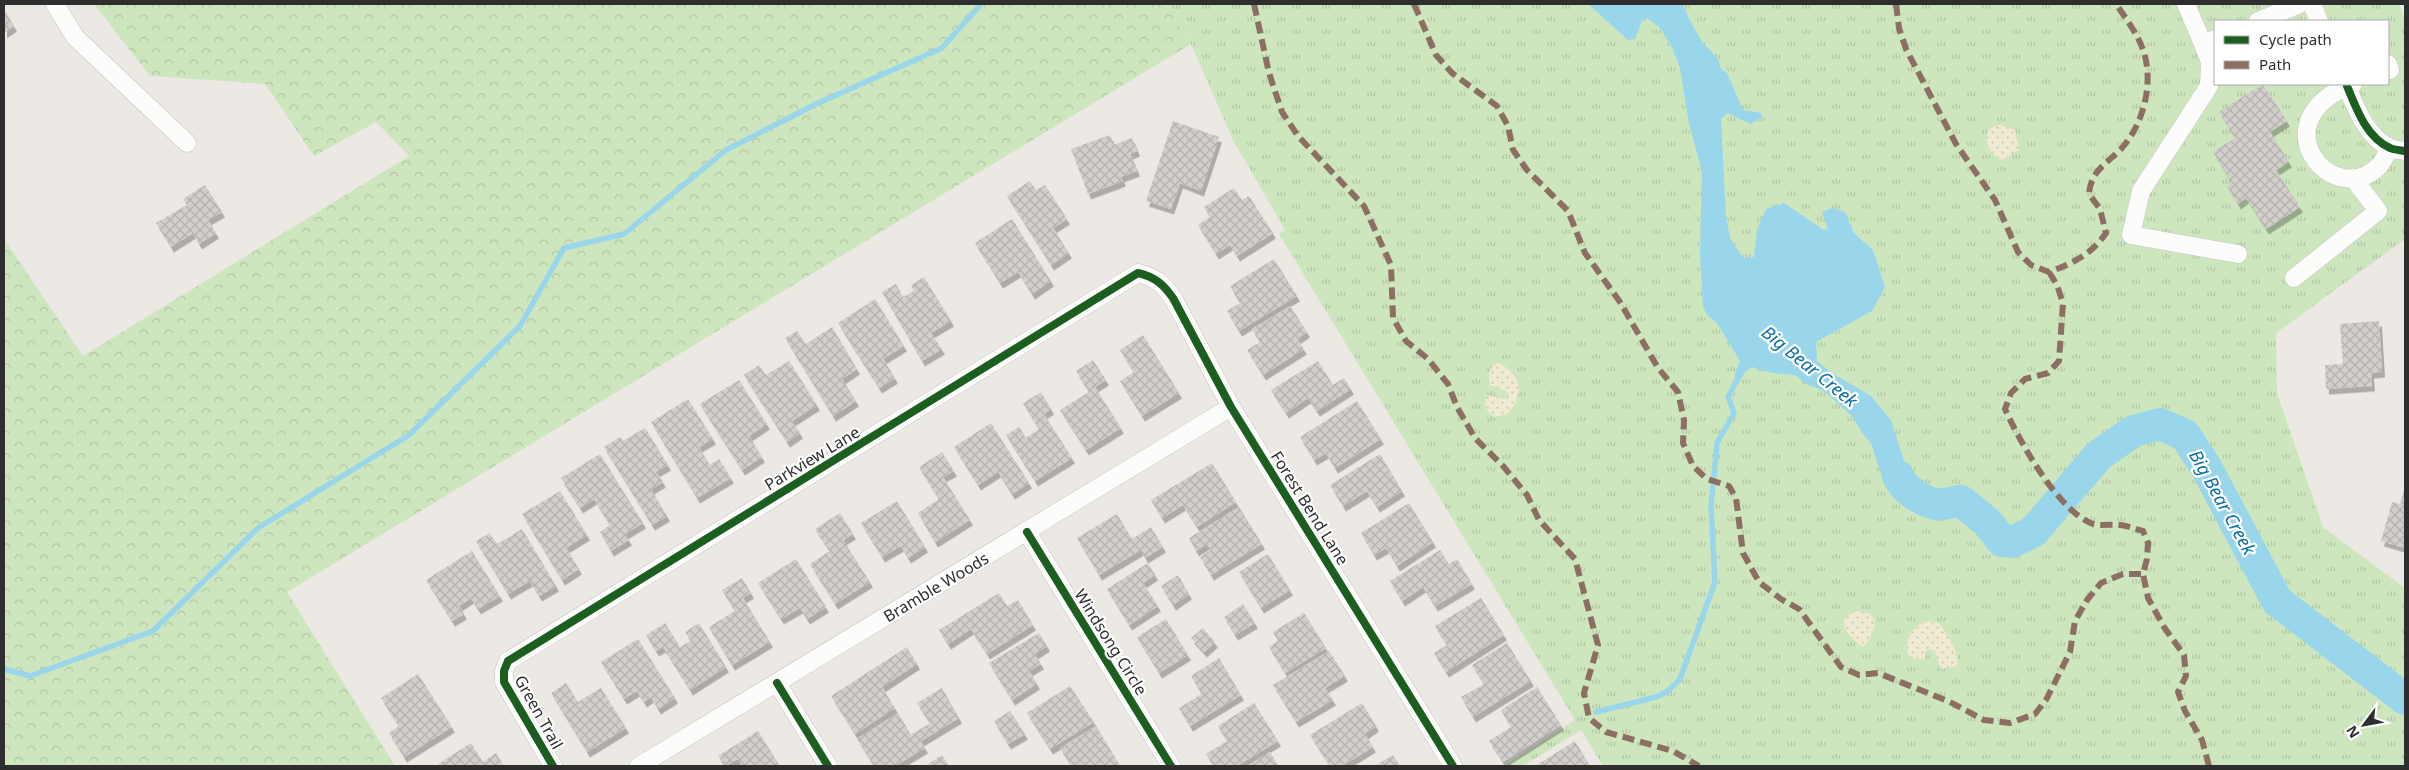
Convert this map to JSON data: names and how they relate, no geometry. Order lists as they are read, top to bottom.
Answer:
{
  "streets": {
    "street": [
      "Parkview Lane",
      "Forest Bend Lane",
      "Bramble Woods",
      "Windsong Circle",
      "Green Trail"
    ]
  },
  "crossings": [
    ["Parkview Lane", "Forest Bend Lane"],
    ["Parkview Lane", "Green Trail"],
    ["Forest Bend Lane", "Bramble Woods"],
    ["Bramble Woods", "Windsong Circle"]
  ],
  "water": ["Big Bear Creek"],
  "legend": ["Cycle path", "Path"],
  "north": "bottom left"
}
